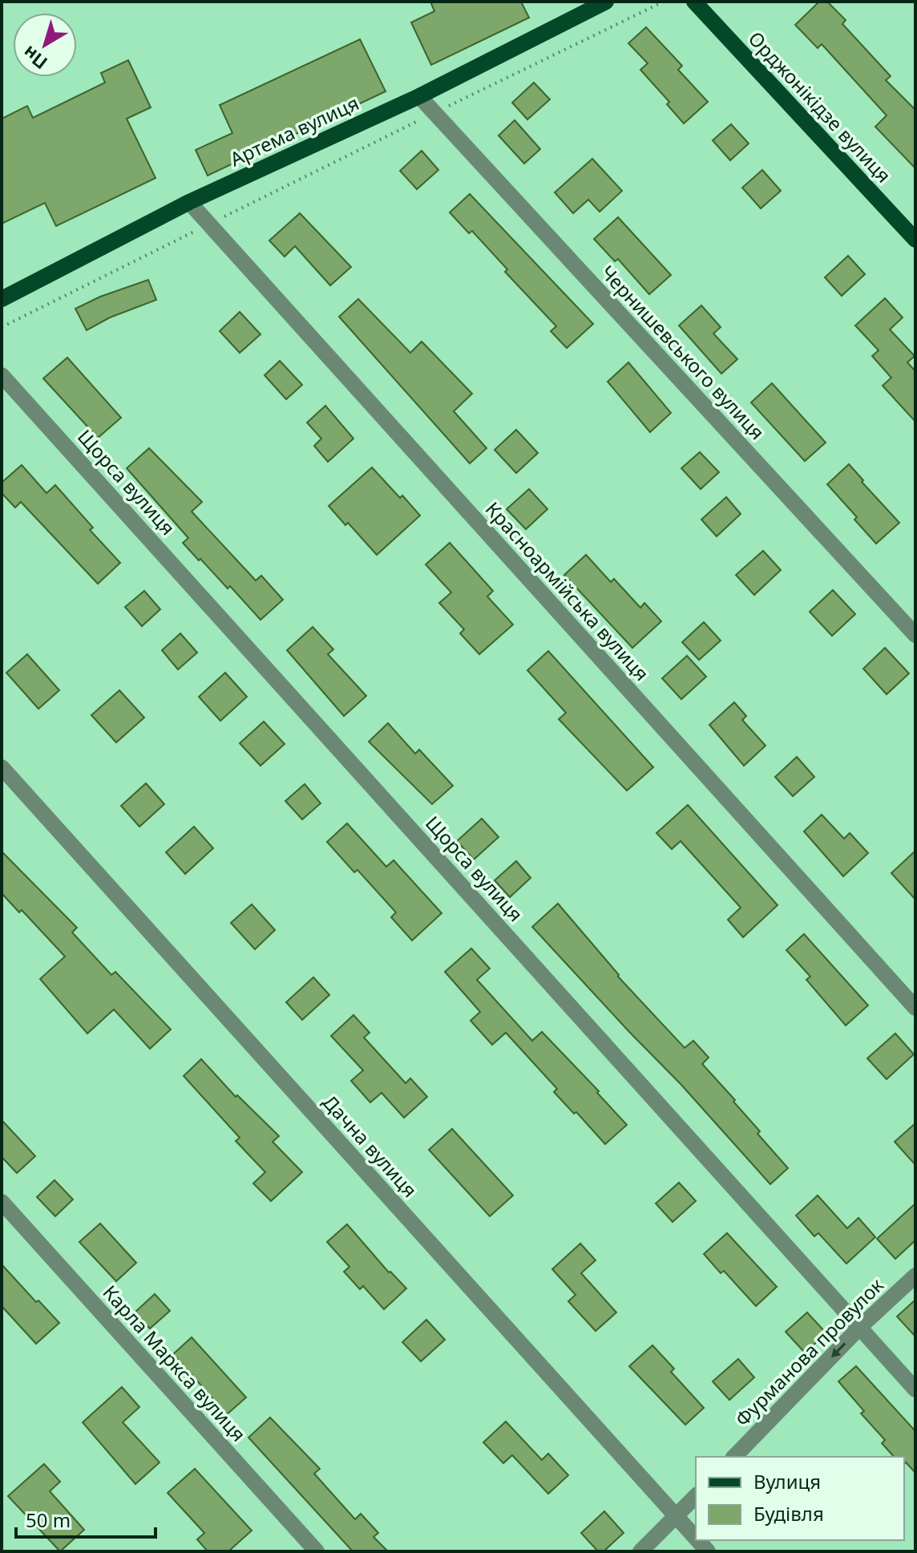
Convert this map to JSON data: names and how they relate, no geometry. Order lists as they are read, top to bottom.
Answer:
{
  "streets": {
    "main road": ["Орджонікідзе вулиця", "Артема вулиця"],
    "street": [
      "Чернишевського вулиця",
      "Щорса вулиця",
      "Красноармійська вулиця",
      "Дачна вулиця",
      "Фурманова провулок",
      "Карла Маркса вулиця"
    ]
  },
  "crossings": [
    ["Артема вулиця", "Чернишевського вулиця"],
    ["Артема вулиця", "Красноармійська вулиця"],
    ["Щорса вулиця", "Фурманова провулок"]
  ],
  "one_way": ["Фурманова провулок"],
  "legend": ["Вулиця", "Будівля"],
  "scale_bar": "50 m",
  "north": "bottom left"
}
